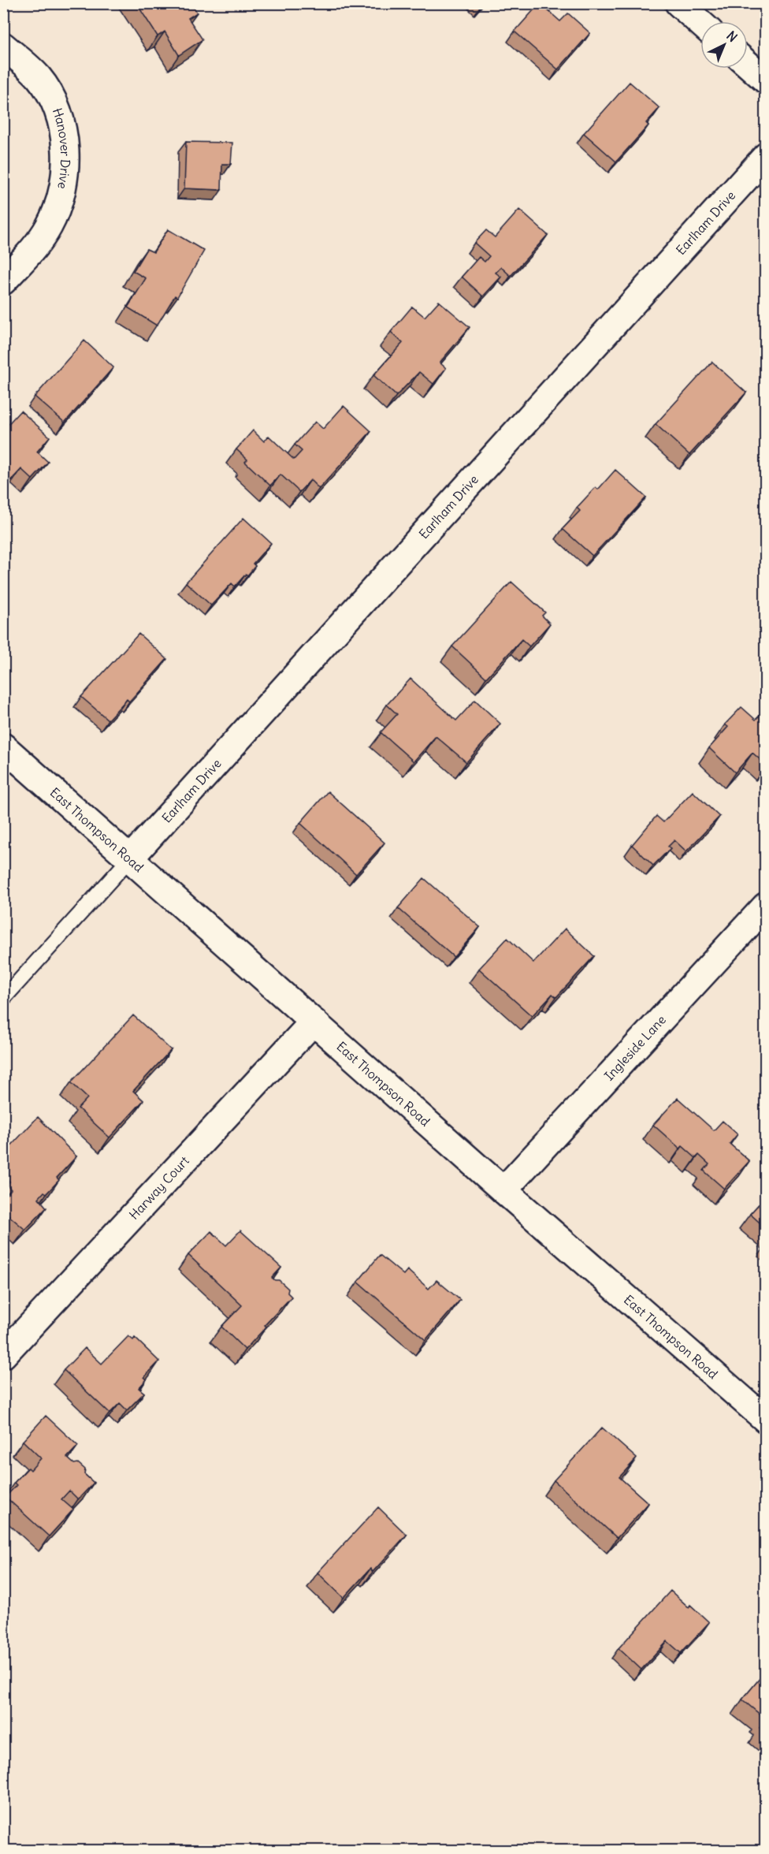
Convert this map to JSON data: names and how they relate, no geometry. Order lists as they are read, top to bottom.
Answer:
{
  "streets": {
    "street": [
      "Hanover Drive",
      "Earlham Drive",
      "East Thompson Road",
      "Ingleside Lane",
      "Harway Court"
    ]
  },
  "crossings": [
    ["Earlham Drive", "East Thompson Road"],
    ["East Thompson Road", "Ingleside Lane"],
    ["East Thompson Road", "Harway Court"]
  ],
  "north": "top right"
}
